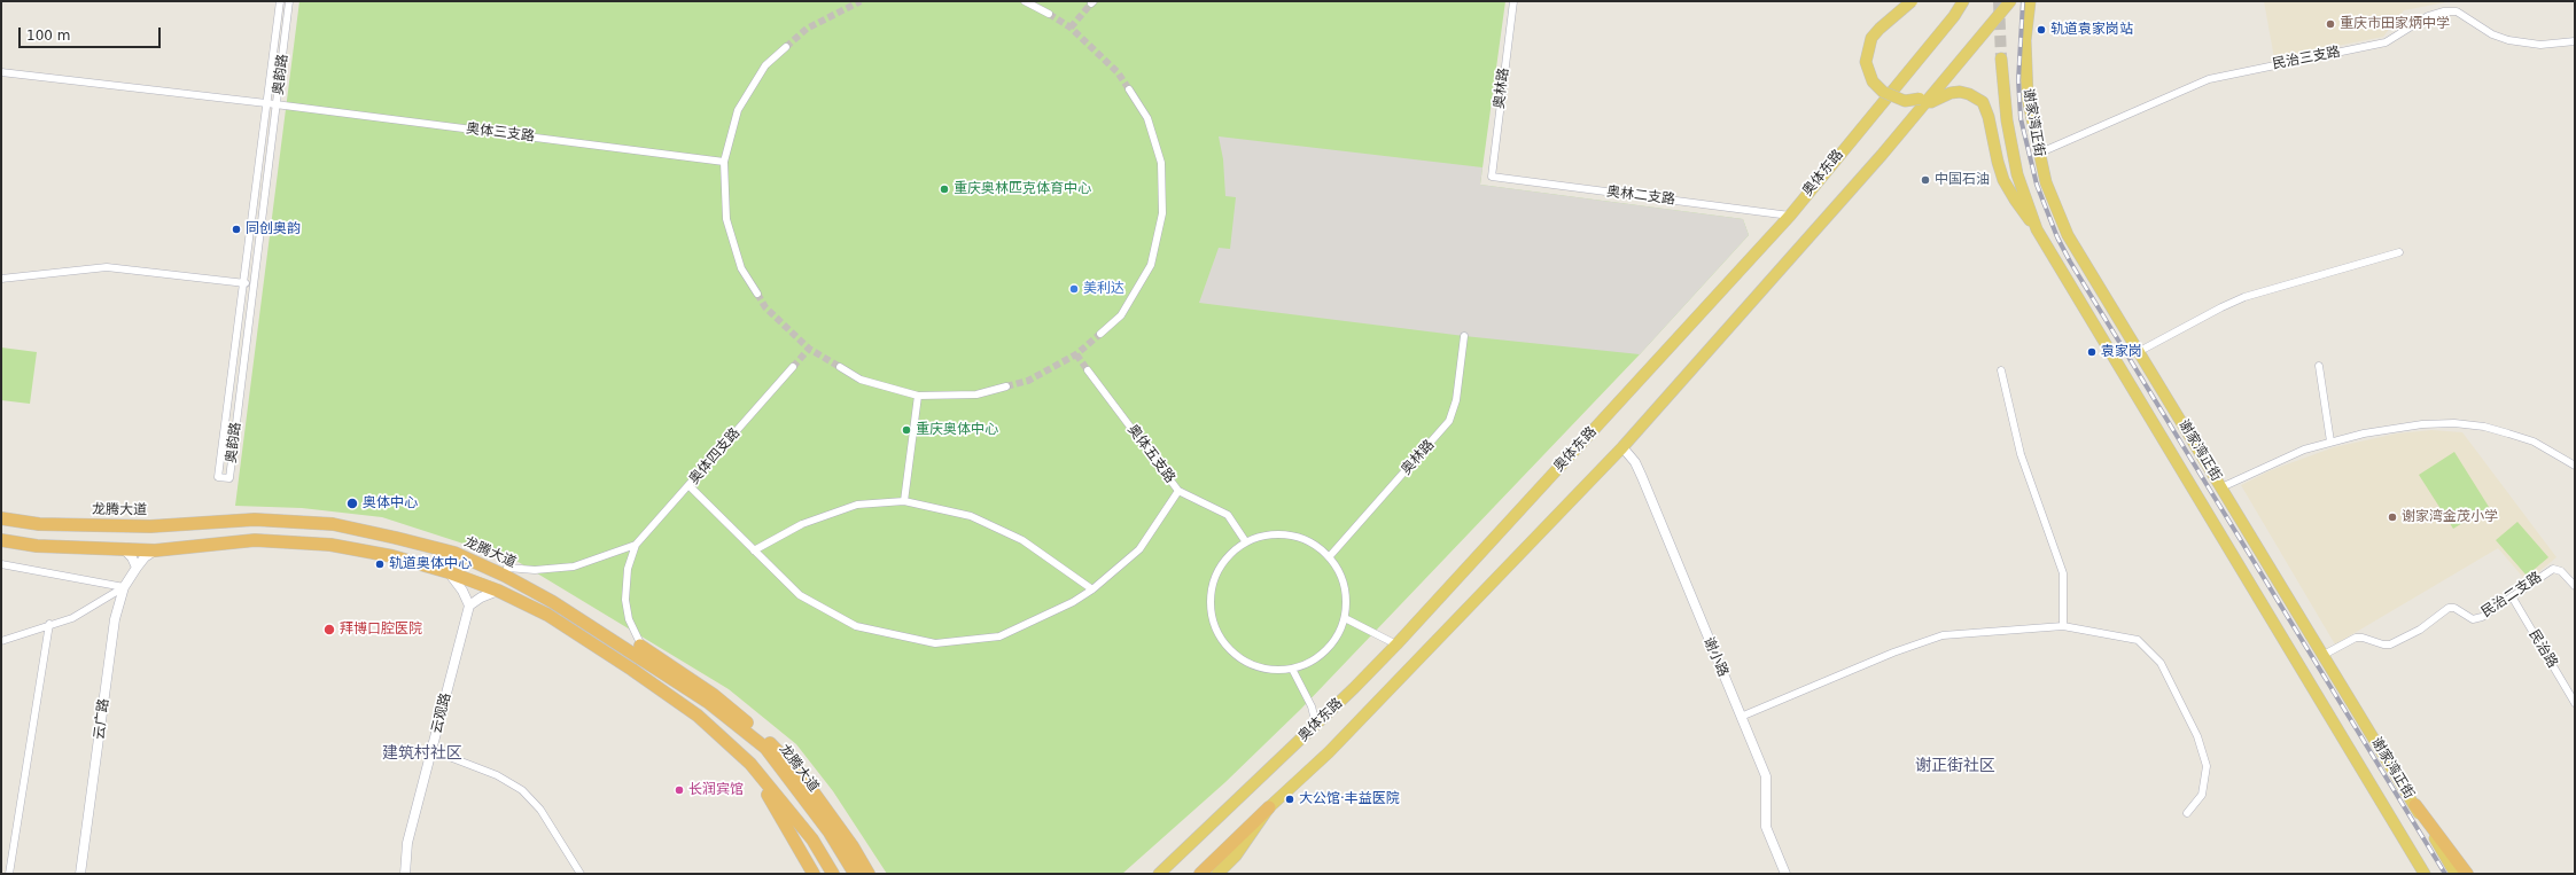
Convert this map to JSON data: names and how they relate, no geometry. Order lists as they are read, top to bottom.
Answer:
{
  "streets": {
    "highway": ["龙腾大道"],
    "main road": ["谢家湾正街", "奥体东路"],
    "street": [
      "民治三支路",
      "奥韵路",
      "奥林路",
      "奥体三支路",
      "奥林二支路",
      "奥体五支路",
      "奥体四支路",
      "民治二支路",
      "民治路",
      "谢小路",
      "云观路",
      "云广路"
    ]
  },
  "crossings": [
    ["民治三支路", "谢家湾正街"],
    ["奥韵路", "奥体三支路"],
    ["奥林路", "奥林二支路"],
    ["奥林路", "奥体五支路"],
    ["谢家湾正街", "民治二支路"],
    ["奥体东路", "奥林二支路"],
    ["奥体东路", "谢小路"],
    ["民治二支路", "民治路"]
  ],
  "districts": ["建筑村社区", "谢正街社区"],
  "places": [
    "重庆市田家炳中学",
    "轨道袁家岗站",
    "中国石油",
    "重庆奥林匹克体育中心",
    "同创奥韵",
    "美利达",
    "袁家岗",
    "重庆奥体中心",
    "奥体中心",
    "谢家湾金茂小学",
    "轨道奥体中心",
    "拜博口腔医院",
    "长润宾馆",
    "大公馆‧丰益医院"
  ],
  "scale_bar": "100 m"
}
